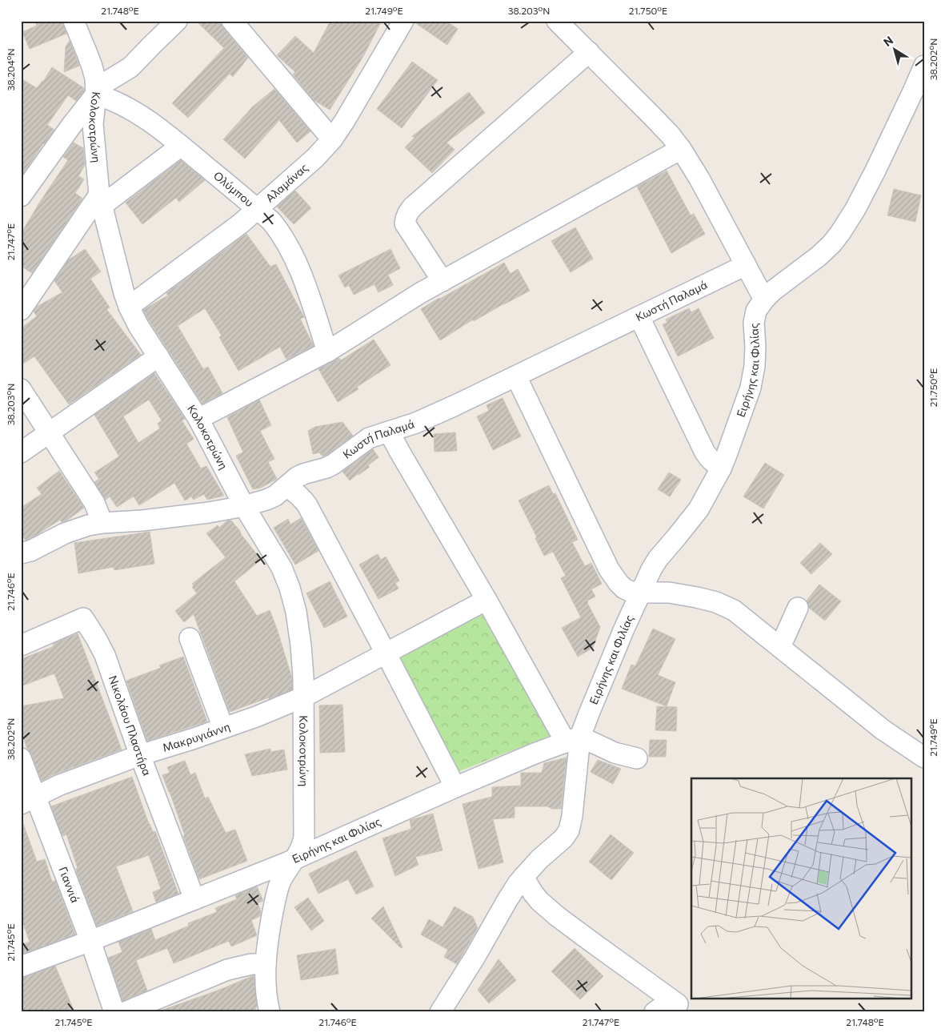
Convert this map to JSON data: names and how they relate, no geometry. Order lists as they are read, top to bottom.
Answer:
{
  "streets": {
    "street": [
      "Κολοκοτρώνη",
      "Αλαμάνας",
      "Ολύμπου",
      "Κωστή Παλαμά",
      "Ειρήνης και Φιλίας",
      "Νικολάου Πλαστήρα",
      "Μακρυγιάννη",
      "Γιαννιά"
    ]
  },
  "crossings": [
    ["Κολοκοτρώνη", "Αλαμάνας"],
    ["Κολοκοτρώνη", "Ολύμπου"],
    ["Κολοκοτρώνη", "Κωστή Παλαμά"],
    ["Κολοκοτρώνη", "Ειρήνης και Φιλίας"],
    ["Κολοκοτρώνη", "Μακρυγιάννη"],
    ["Αλαμάνας", "Ολύμπου"],
    ["Ειρήνης και Φιλίας", "Νικολάου Πλαστήρα"],
    ["Ειρήνης και Φιλίας", "Γιαννιά"],
    ["Νικολάου Πλαστήρα", "Μακρυγιάννη"],
    ["Μακρυγιάννη", "Γιαννιά"]
  ],
  "north": "top left",
  "coordinates": [
    "21.748°E",
    "21.749°E",
    "38.203°N",
    "21.750°E",
    "38.202°N",
    "38.204°N",
    "21.747°E",
    "21.746°E",
    "21.745°E"
  ]
}
